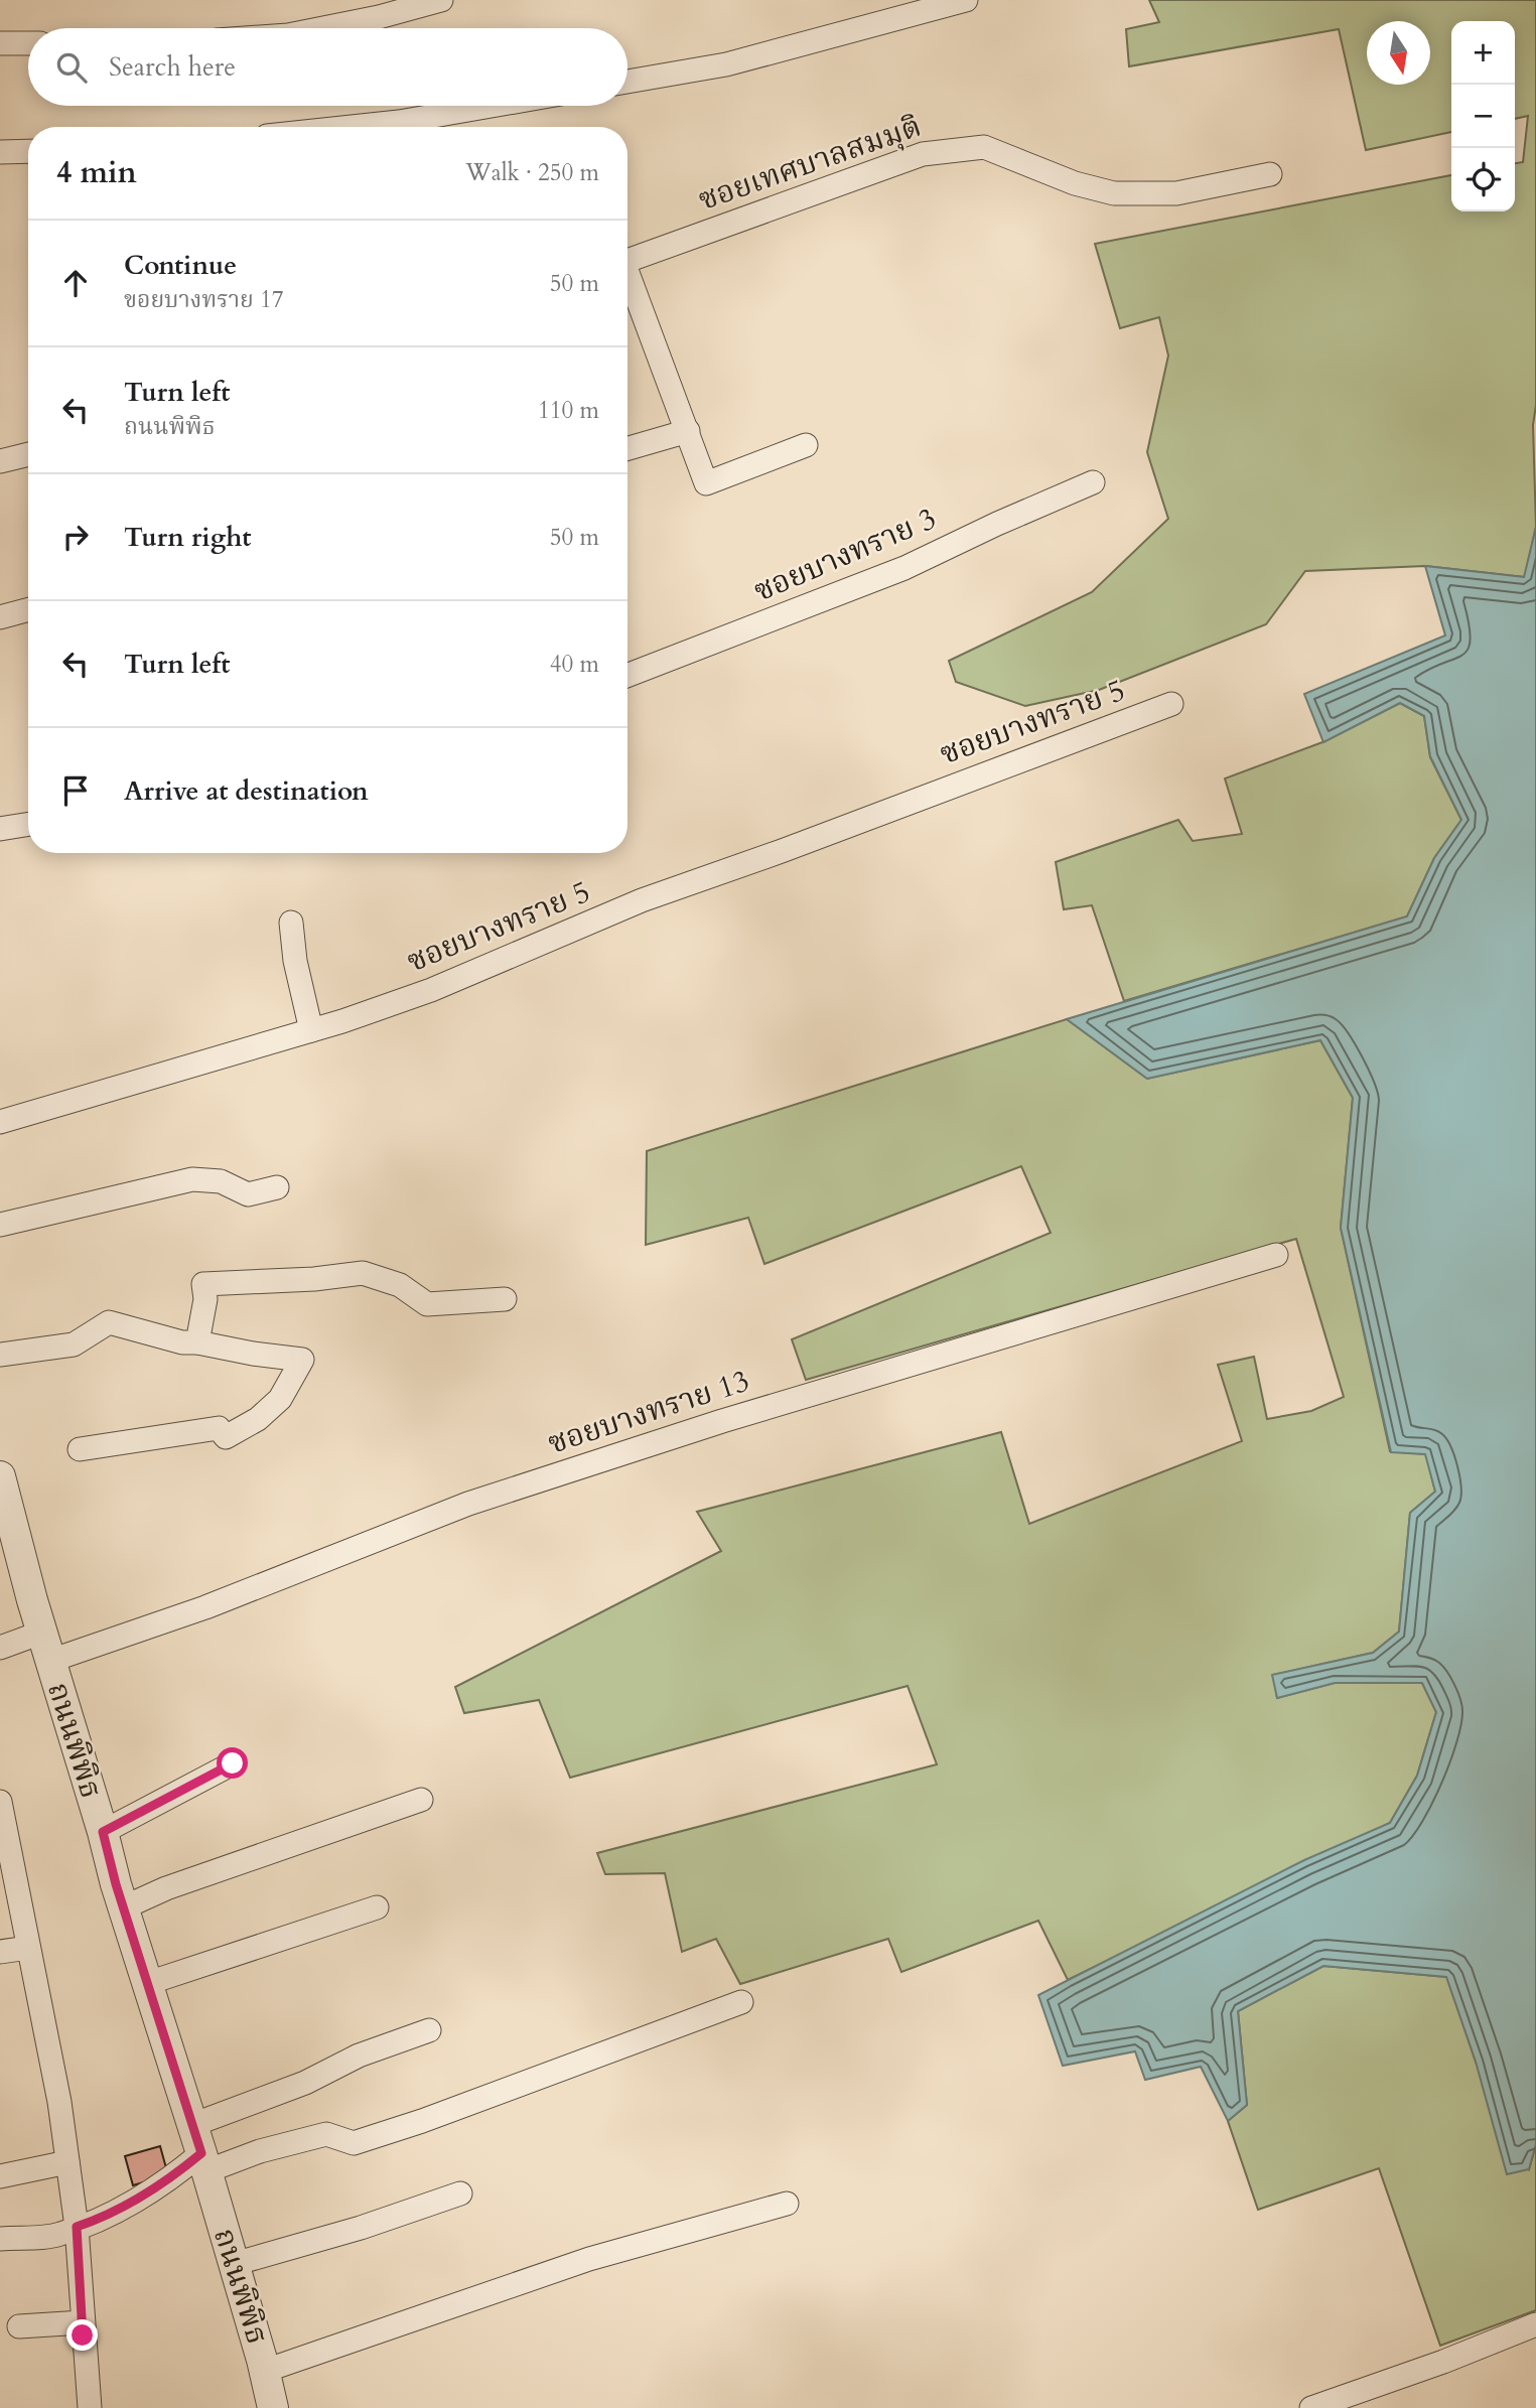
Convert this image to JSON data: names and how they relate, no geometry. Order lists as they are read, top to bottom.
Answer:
{
  "streets": {
    "street": [
      "ซอยเทศบาลสมมุติ",
      "ซอยบางทราย 3",
      "ซอยบางทราย 5",
      "ซอยบางทราย 13",
      "ถนนพิพิธ"
    ]
  },
  "crossings": [
    ["ซอยบางทราย 13", "ถนนพิพิธ"]
  ],
  "north": "bottom",
  "page": {
    "map_buttons": ["+", "−"],
    "search": "Search here",
    "heading": ["4 min", "Walk · 250 m"],
    "list": [
      ["Continue", "ขอยบางทราย 17", "50 m"],
      ["Turn left", "ถนนพิพิธ", "110 m"],
      ["Turn right", "50 m"],
      ["Turn left", "40 m"],
      "Arrive at destination"
    ]
  }
}
